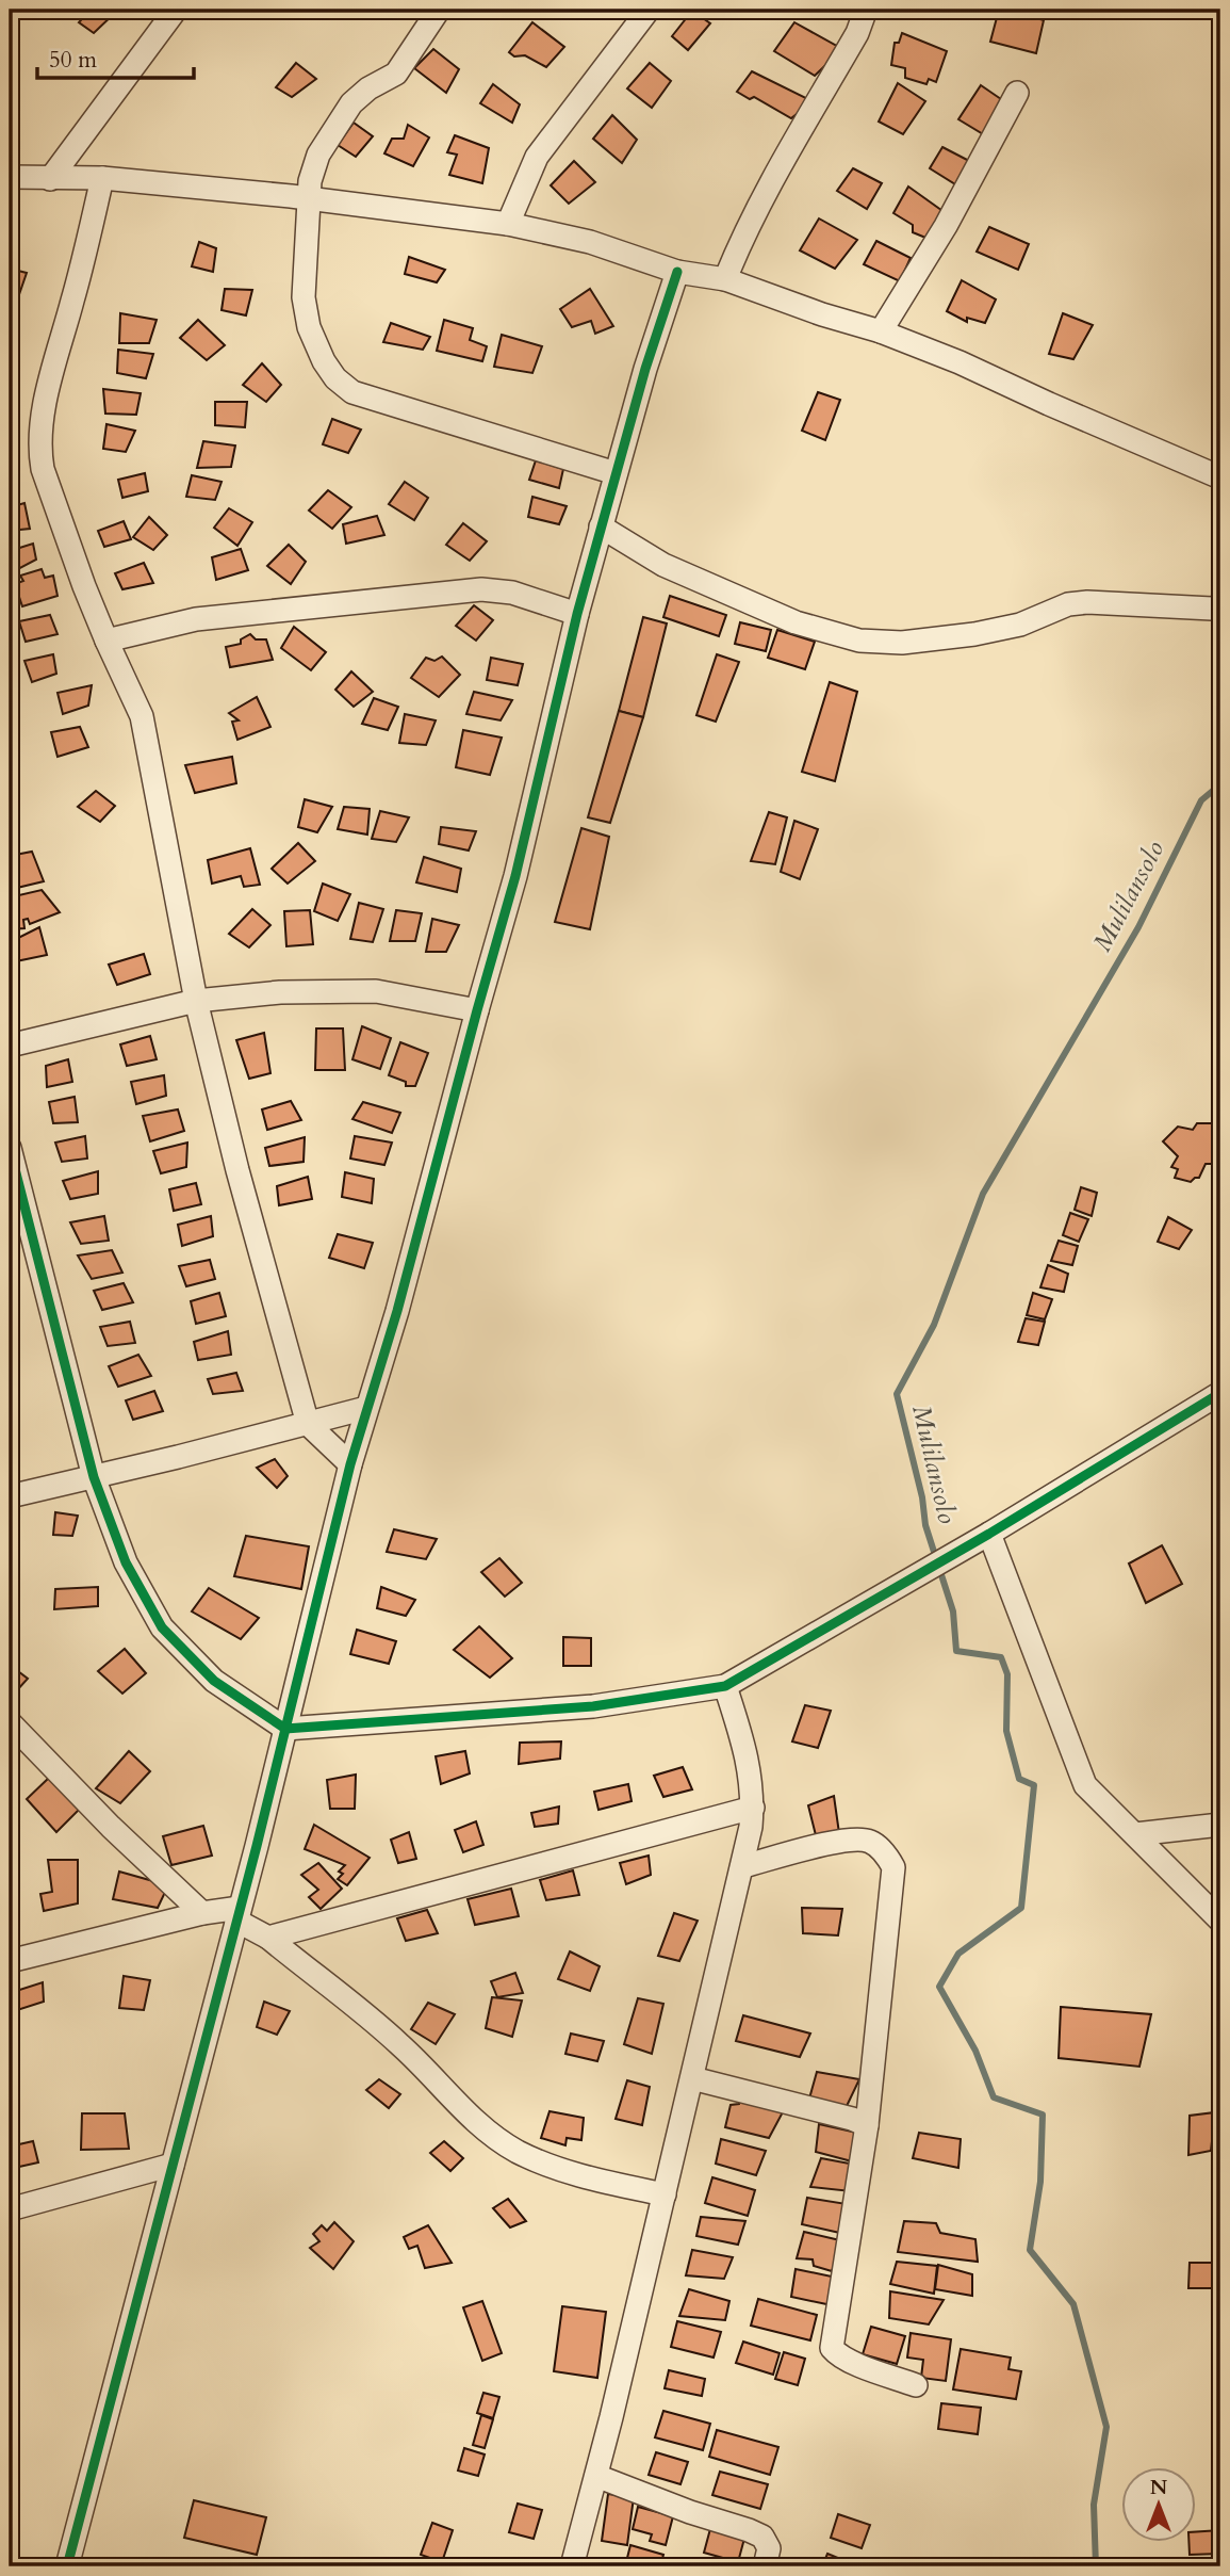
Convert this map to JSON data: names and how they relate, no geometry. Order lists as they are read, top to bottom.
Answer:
{
  "water": ["Mulilansolo"],
  "scale_bar": "50 m",
  "north": "top"
}
